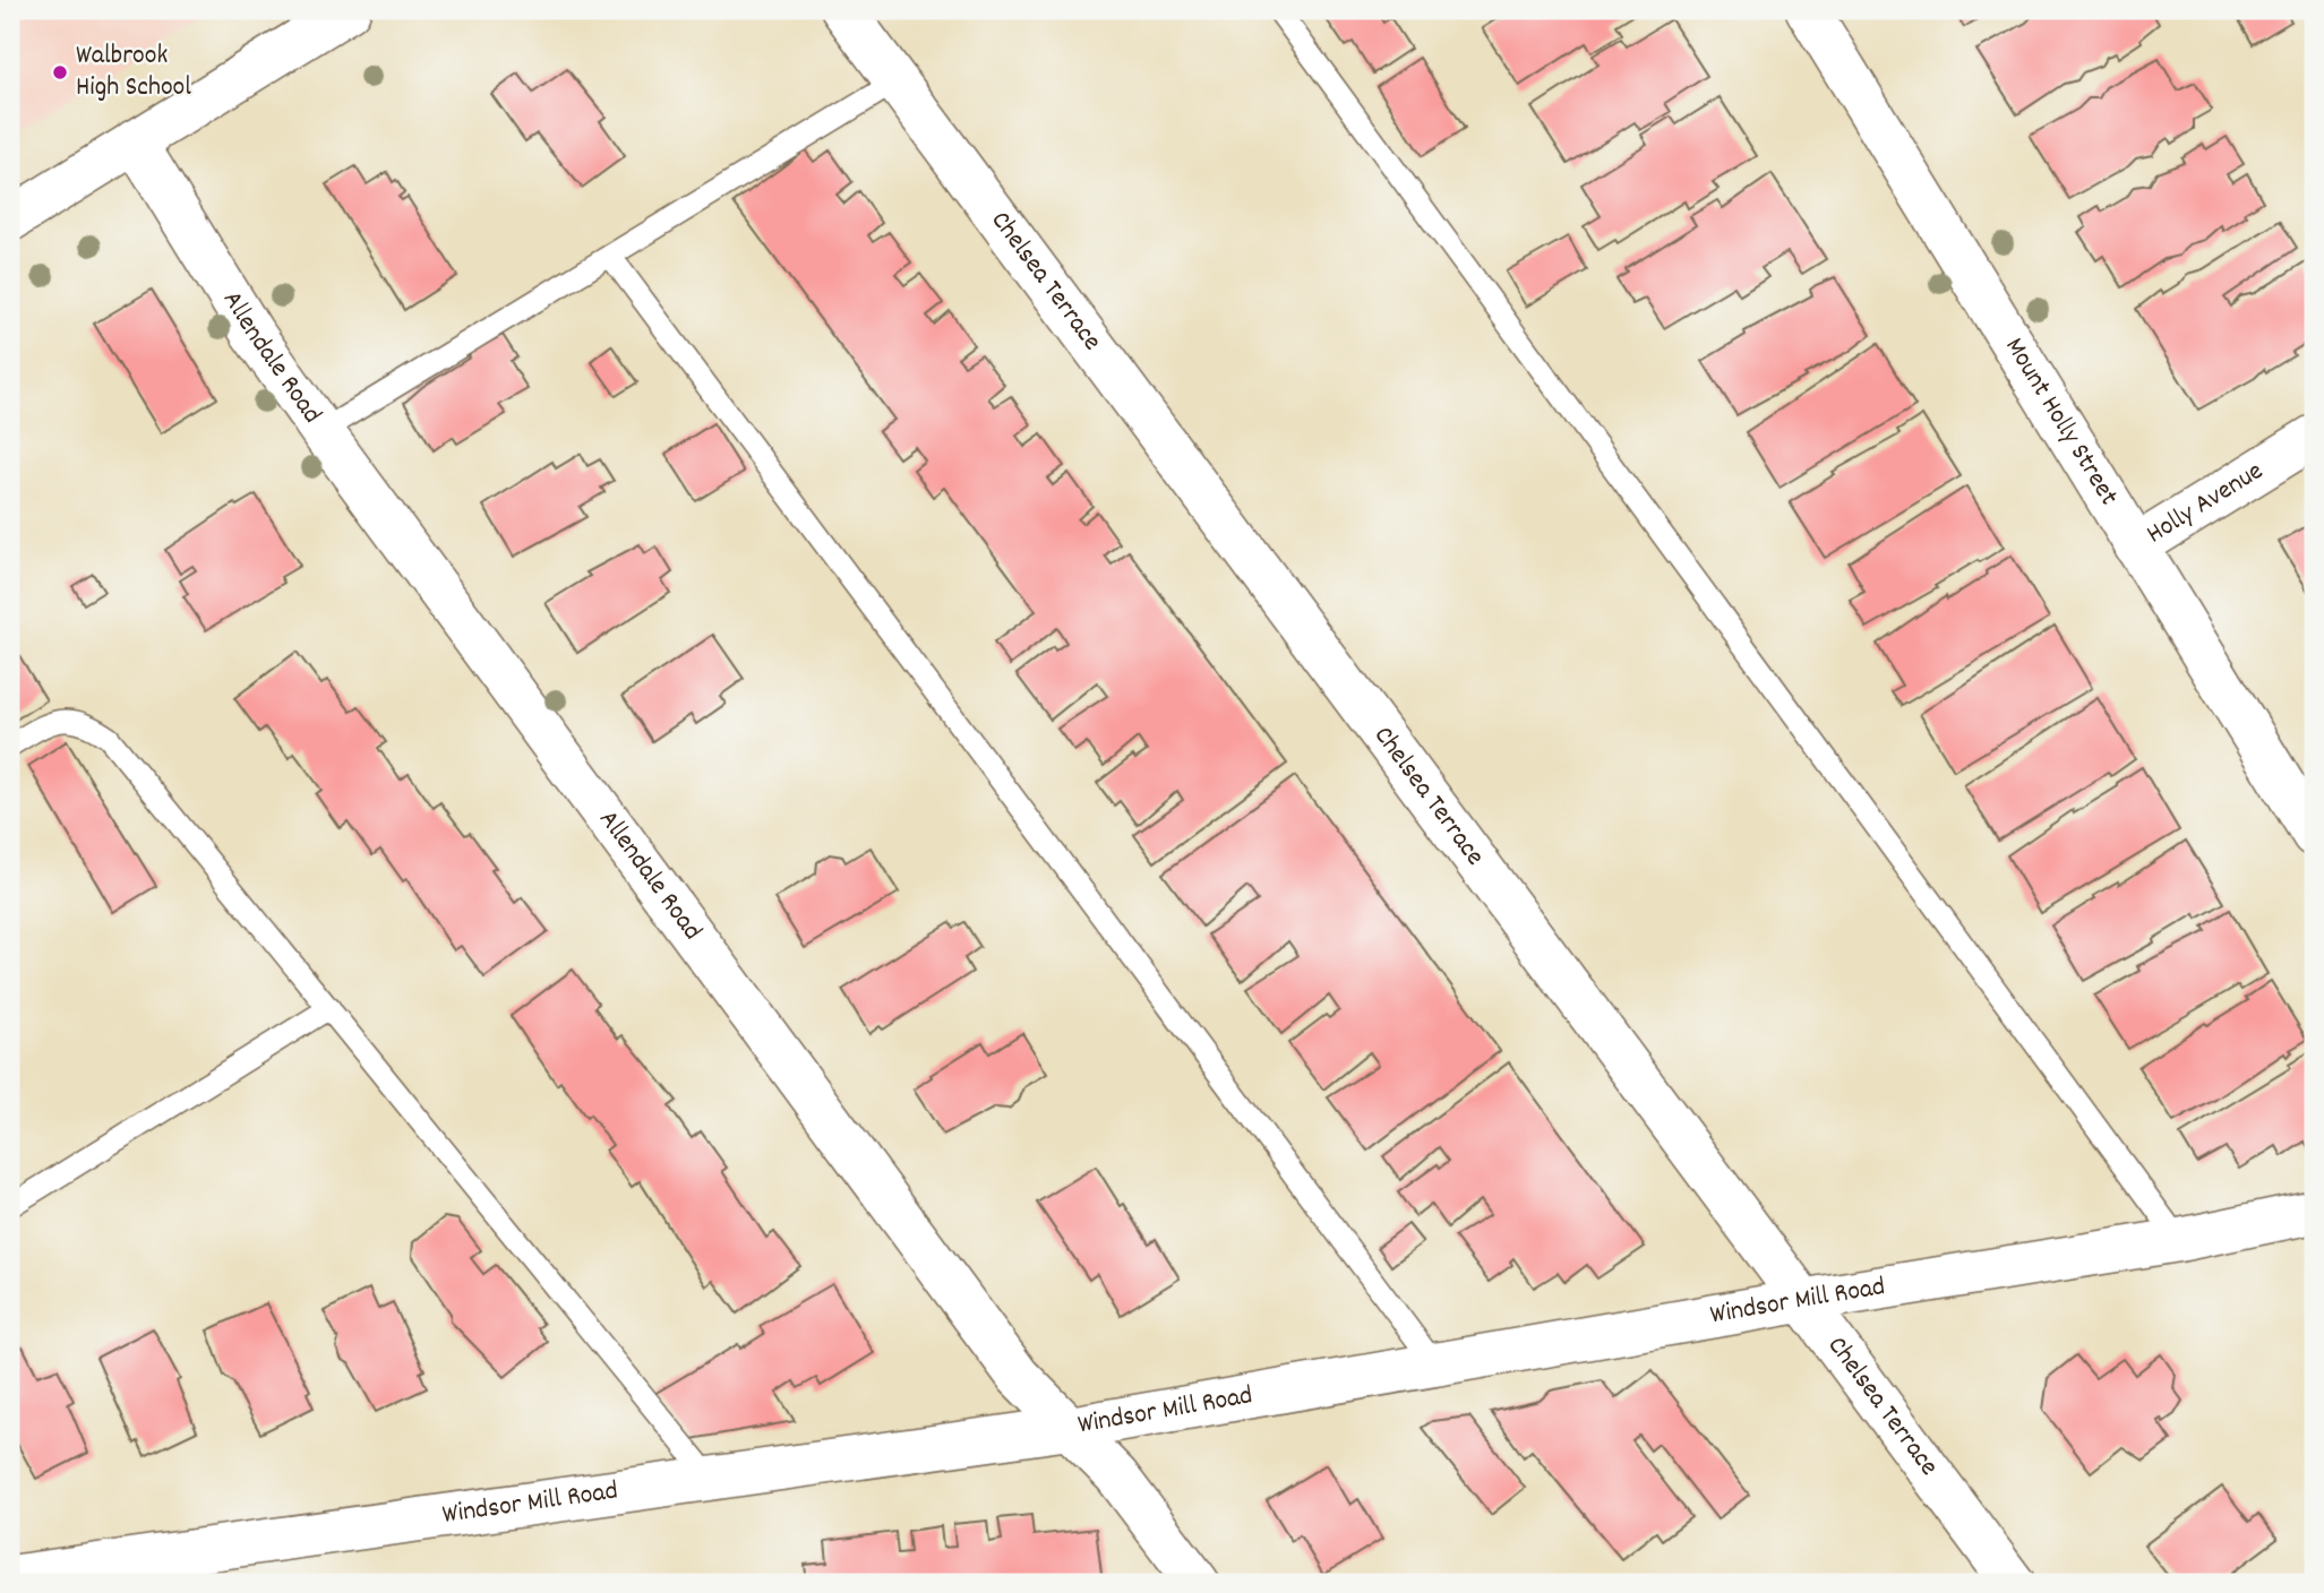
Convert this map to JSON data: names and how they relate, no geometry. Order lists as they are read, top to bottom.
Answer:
{
  "streets": {
    "street": [
      "Chelsea Terrace",
      "Allendale Road",
      "Mount Holly Street",
      "Holly Avenue",
      "Windsor Mill Road"
    ]
  },
  "crossings": [
    ["Chelsea Terrace", "Windsor Mill Road"],
    ["Allendale Road", "Windsor Mill Road"],
    ["Mount Holly Street", "Holly Avenue"]
  ],
  "places": ["Walbrook High School"]
}
